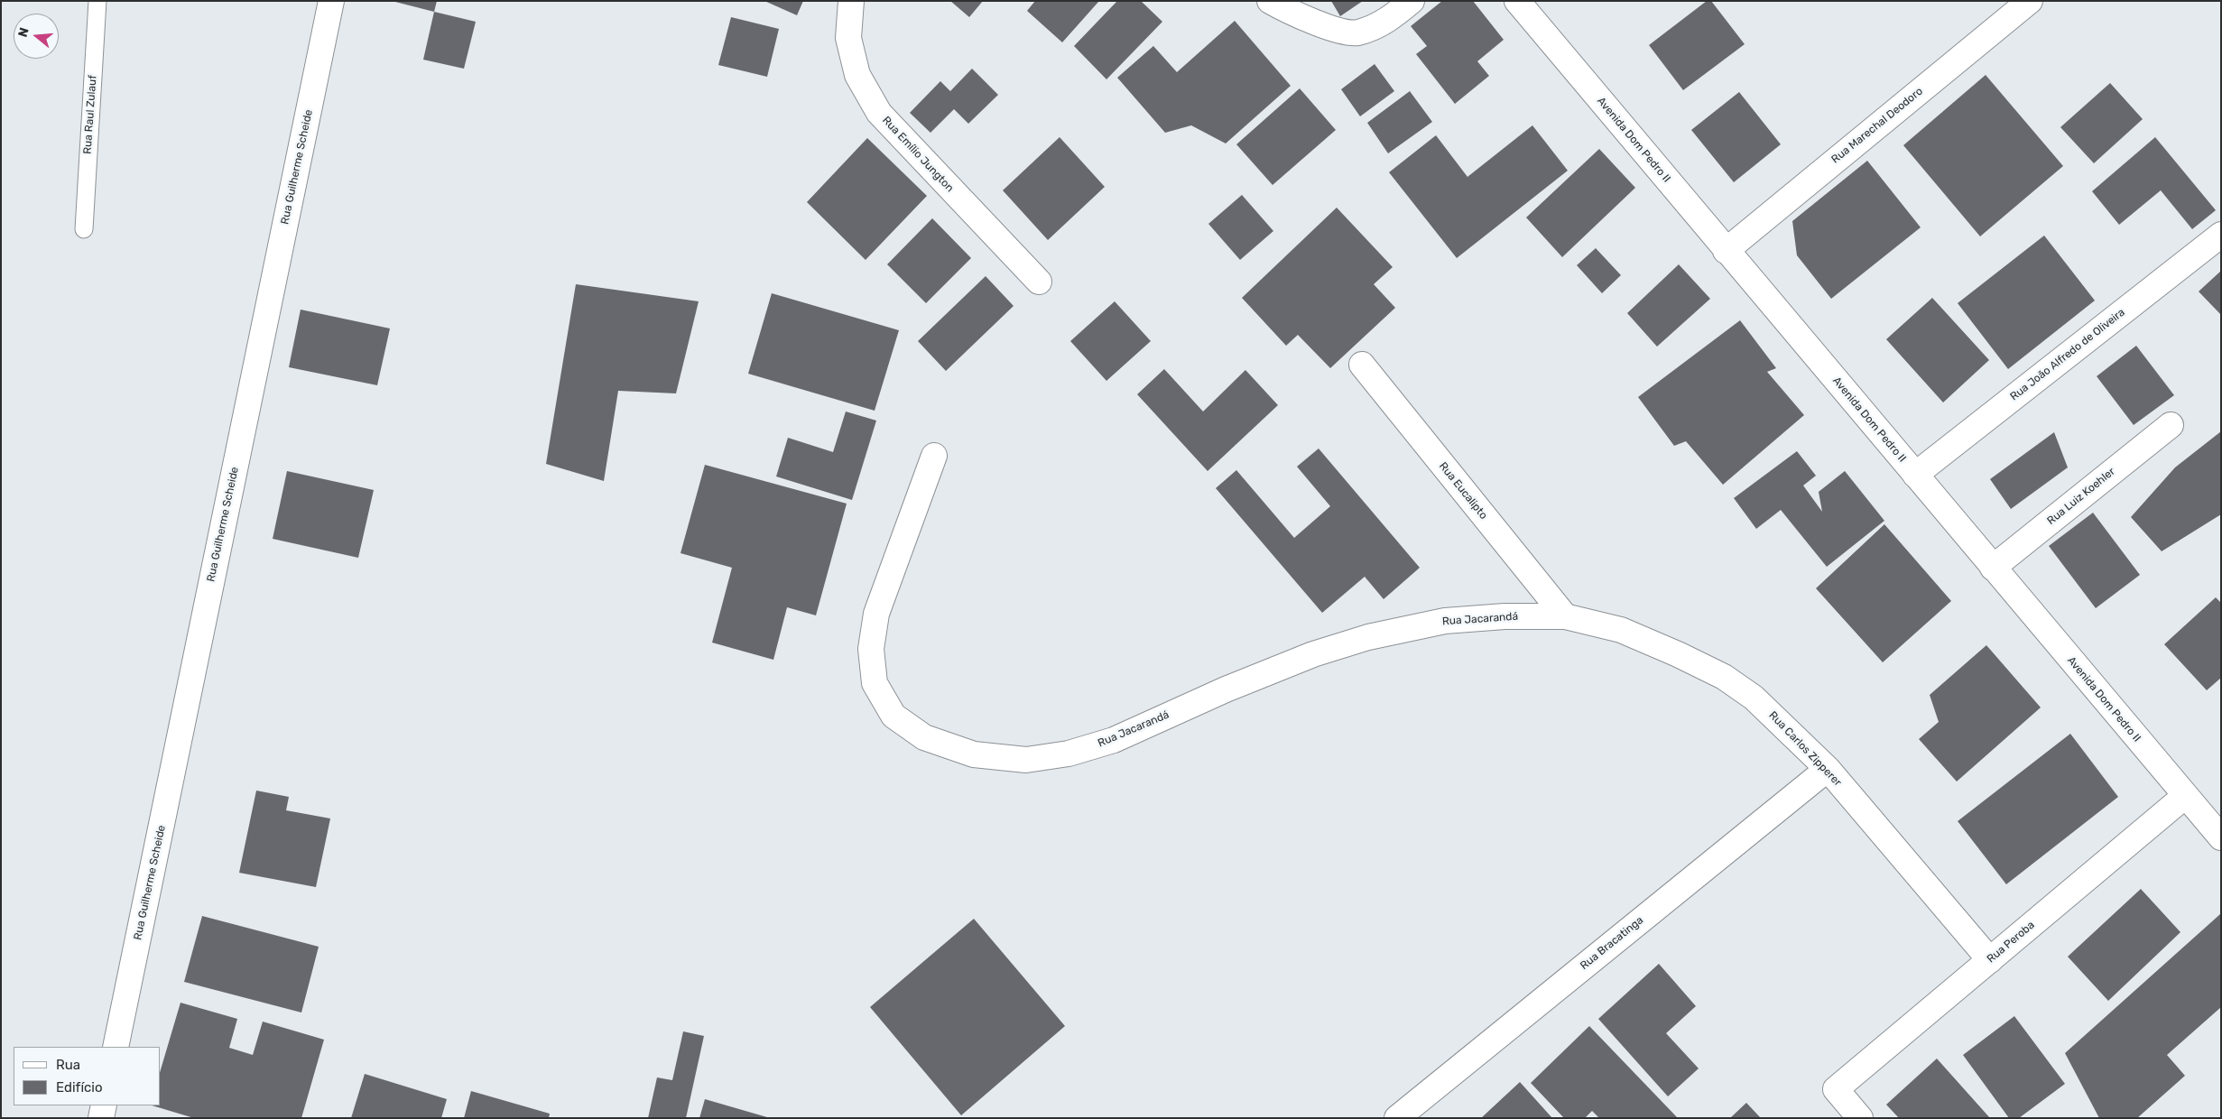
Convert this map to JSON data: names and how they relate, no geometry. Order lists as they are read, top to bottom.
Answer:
{
  "streets": {
    "street": [
      "Rua Marechal Deodoro",
      "Avenida Dom Pedro II",
      "Rua Emílio Jungton",
      "Rua Guilherme Scheide",
      "Rua João Alfredo de Oliveira",
      "Rua Eucalipto",
      "Rua Luiz Koehler",
      "Rua Jacarandá",
      "Rua Carlos Zipperer",
      "Rua Peroba",
      "Rua Bracatinga"
    ],
    "lane": ["Rua Raul Zulauf"]
  },
  "crossings": [
    ["Rua Marechal Deodoro", "Avenida Dom Pedro II"],
    ["Avenida Dom Pedro II", "Rua João Alfredo de Oliveira"],
    ["Avenida Dom Pedro II", "Rua Luiz Koehler"],
    ["Avenida Dom Pedro II", "Rua Peroba"],
    ["Rua Eucalipto", "Rua Jacarandá"],
    ["Rua Eucalipto", "Rua Carlos Zipperer"],
    ["Rua Jacarandá", "Rua Carlos Zipperer"],
    ["Rua Carlos Zipperer", "Rua Peroba"],
    ["Rua Carlos Zipperer", "Rua Bracatinga"]
  ],
  "legend": ["Rua", "Edifício"],
  "north": "left"
}
